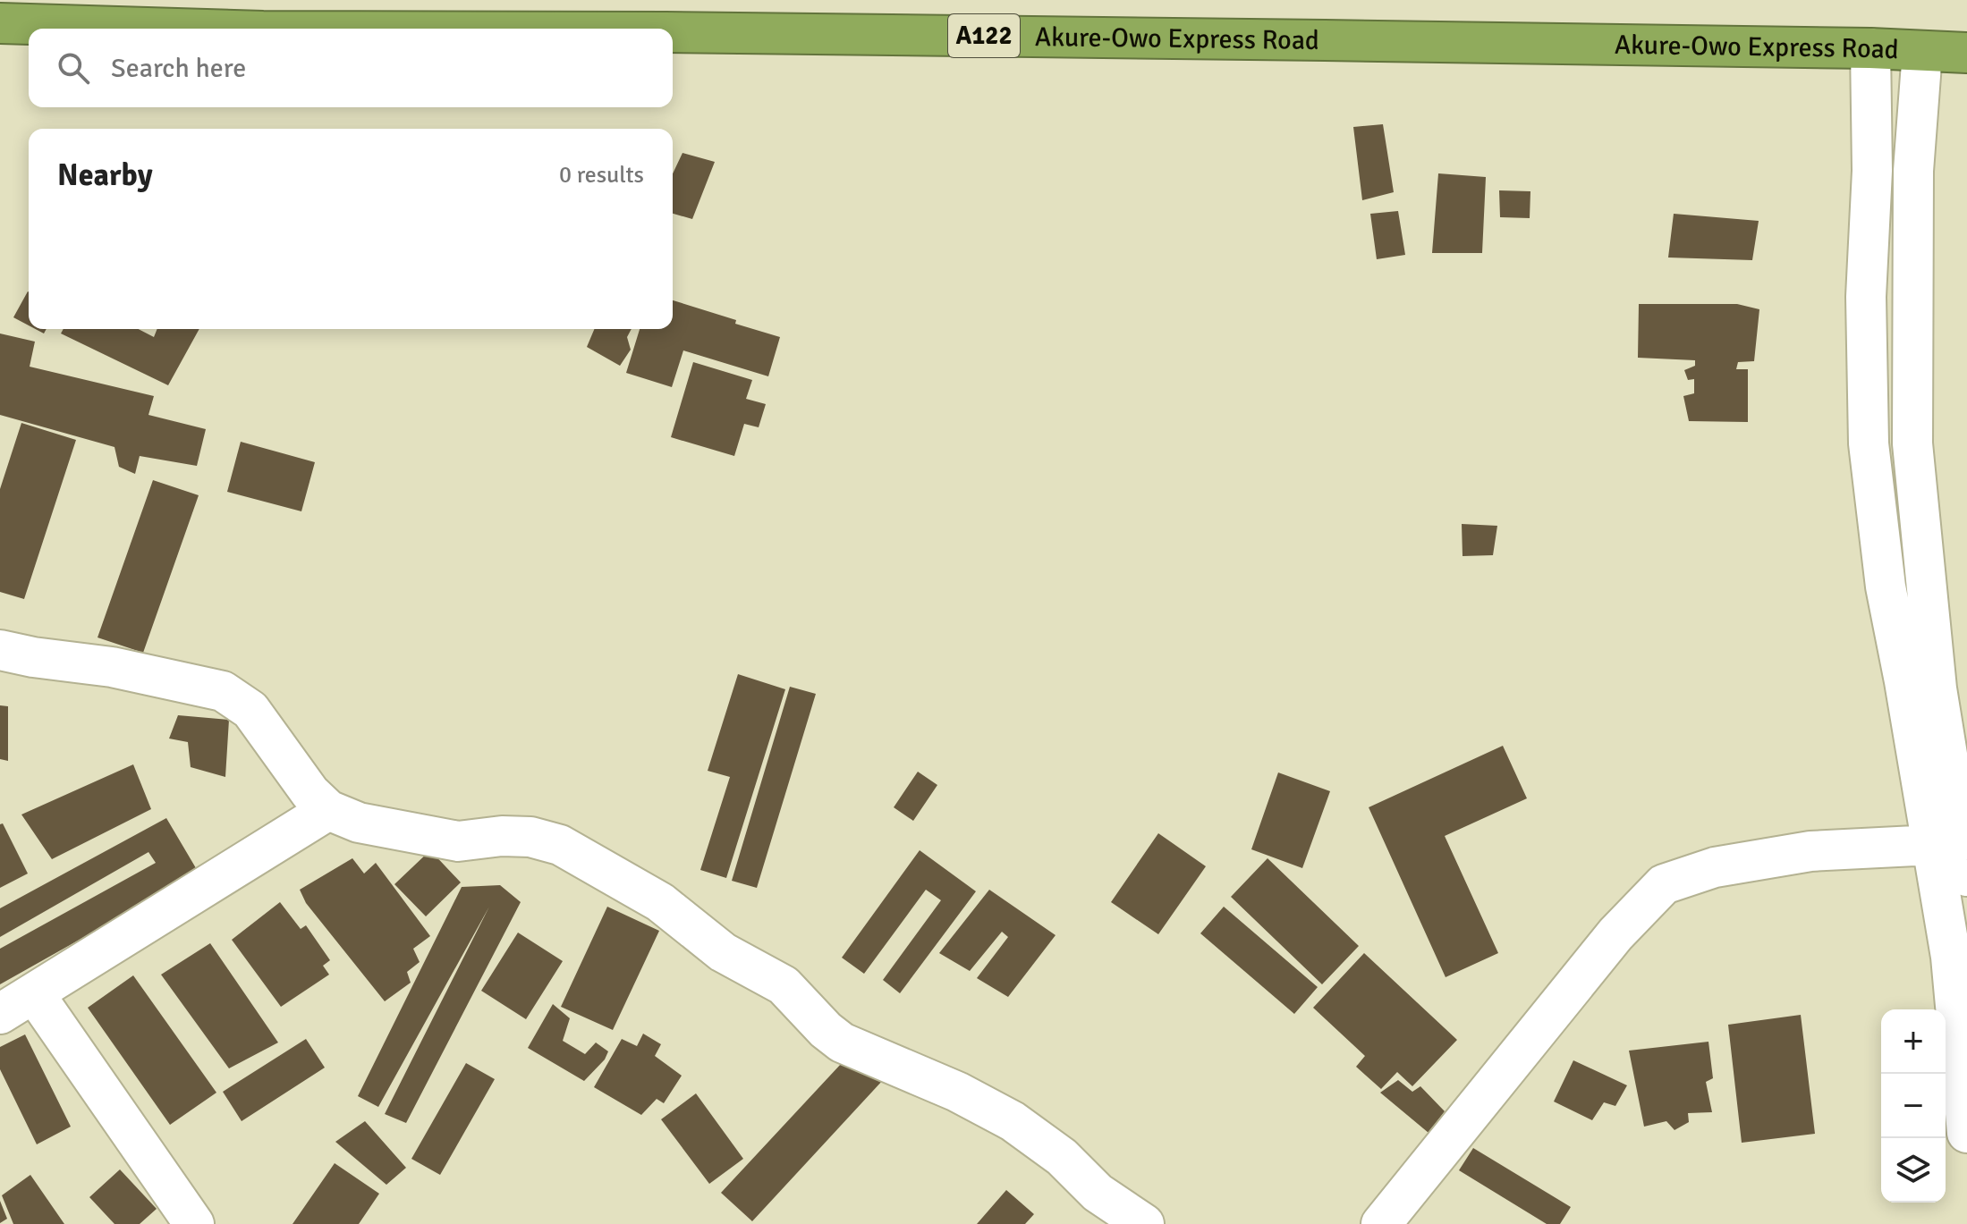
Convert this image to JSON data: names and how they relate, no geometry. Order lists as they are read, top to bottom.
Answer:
{
  "streets": {
    "highway": ["A122", "Akure-Owo Express Road"]
  },
  "page": {
    "search": "Search here",
    "heading": ["Nearby", "0 results"],
    "map_buttons": ["+", "−"]
  }
}
